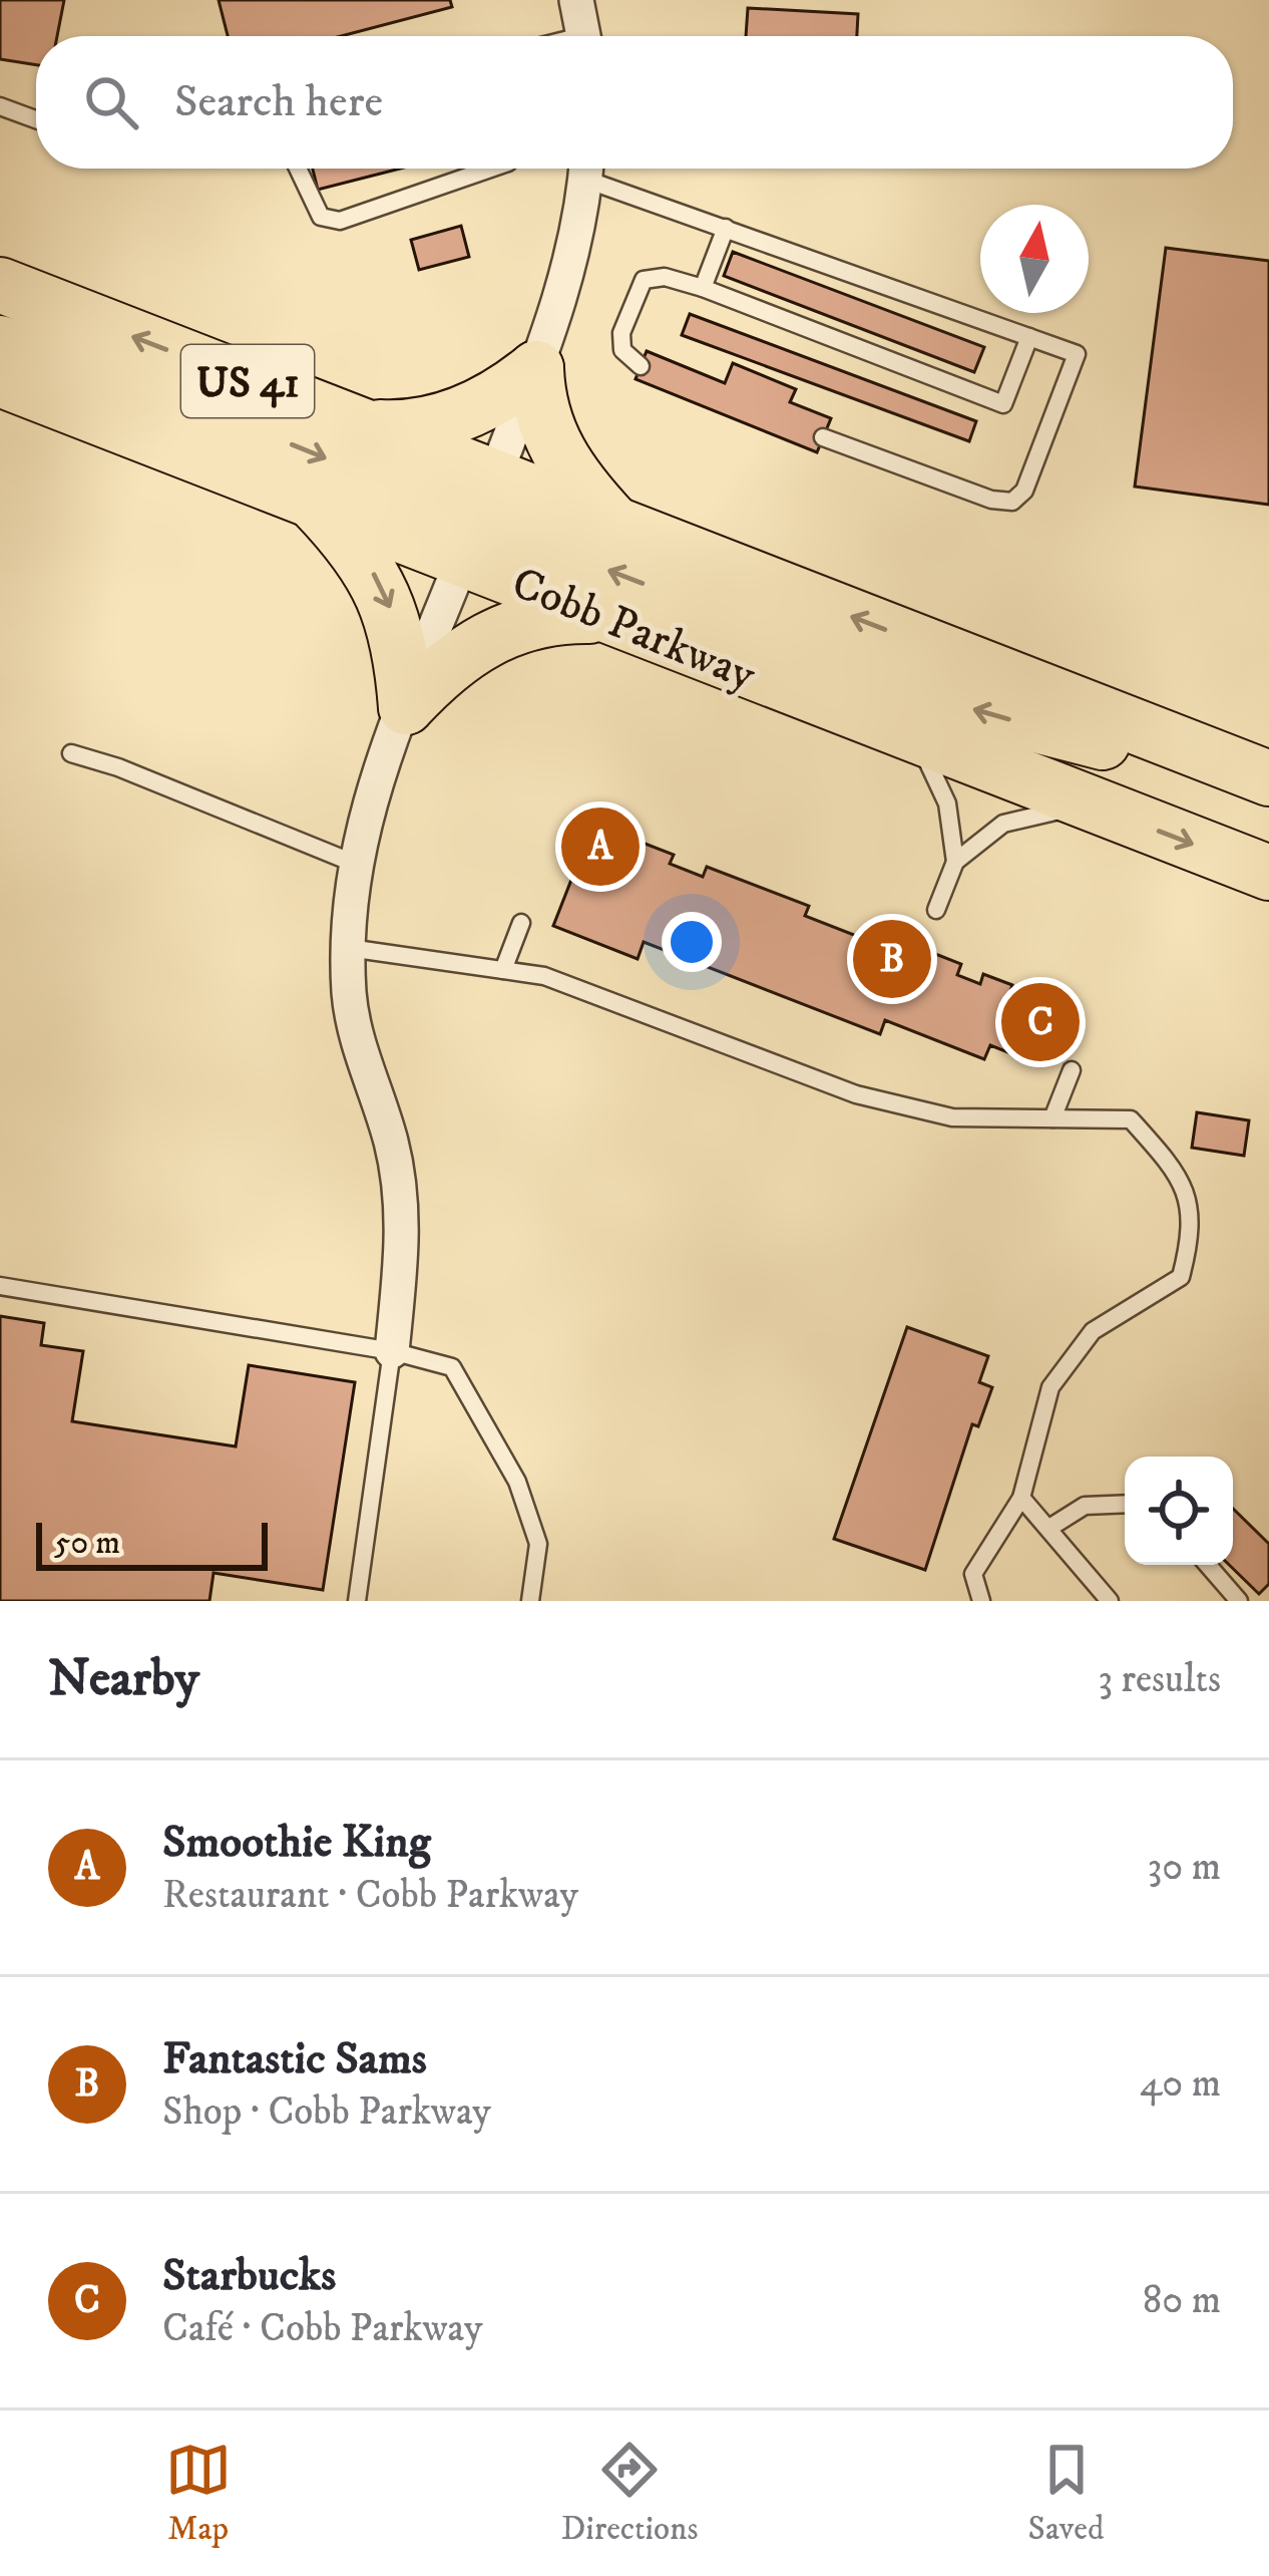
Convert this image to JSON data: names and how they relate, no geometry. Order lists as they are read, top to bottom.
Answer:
{
  "streets": {
    "main road": ["US 41", "Cobb Parkway"]
  },
  "scale_bar": "50 m",
  "north": "top",
  "page": {
    "search": "Search here",
    "pins": ["A", "B", "C"],
    "scale": "50 m",
    "heading": ["Nearby", "3 results"],
    "list": [
      {
        "mark": "A",
        "name": "Smoothie King",
        "note": "Restaurant · Cobb Parkway",
        "value": "30 m"
      },
      {
        "mark": "B",
        "name": "Fantastic Sams",
        "note": "Shop · Cobb Parkway",
        "value": "40 m"
      },
      {
        "mark": "C",
        "name": "Starbucks",
        "note": "Café · Cobb Parkway",
        "value": "80 m"
      }
    ],
    "nav": ["Map", "Directions", "Saved"]
  }
}
